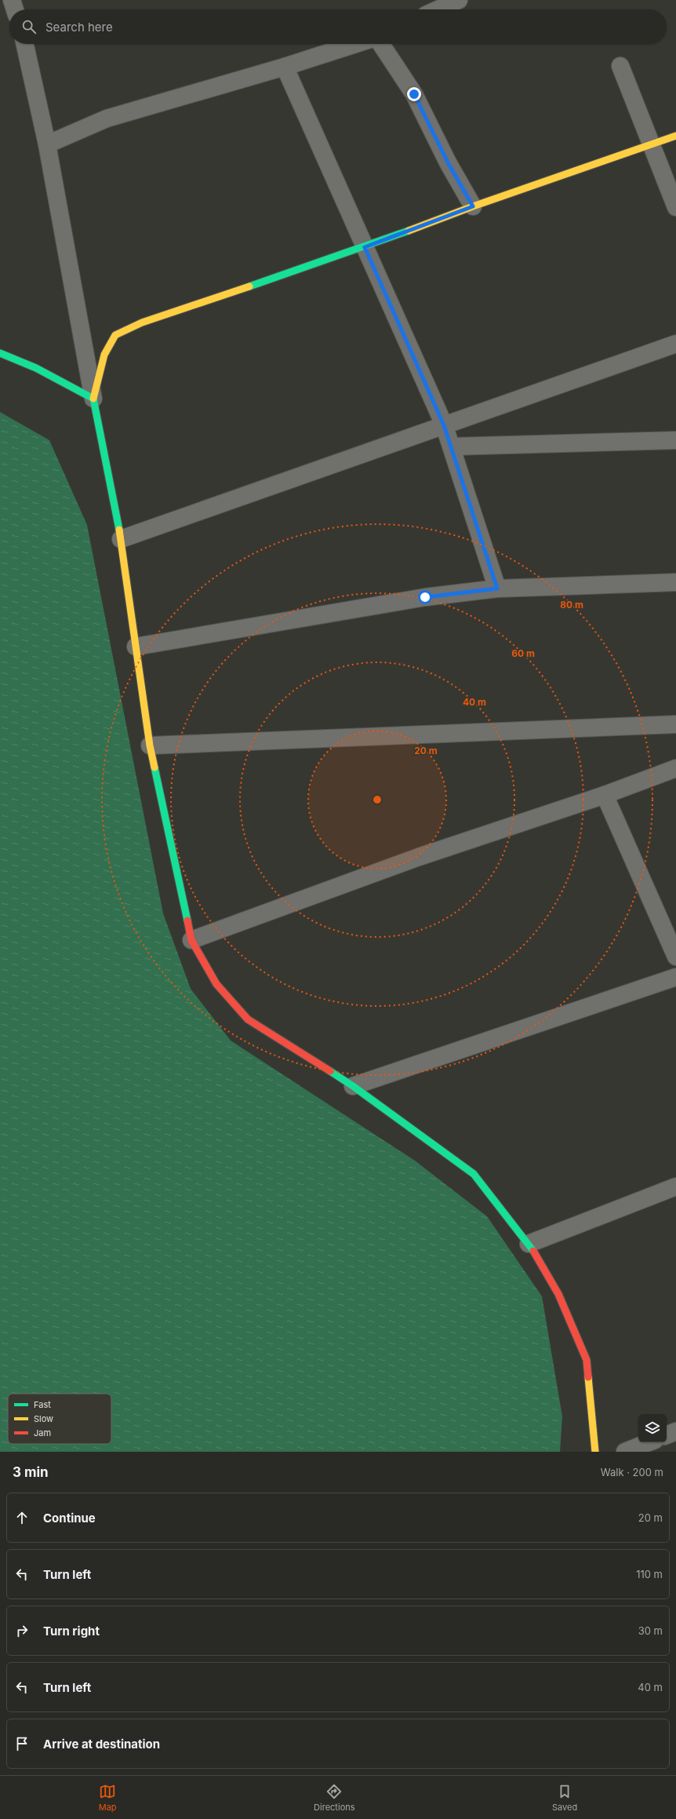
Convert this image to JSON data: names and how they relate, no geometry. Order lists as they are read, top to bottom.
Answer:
{
  "legend": ["Fast", "Slow", "Jam"],
  "page": {
    "search": "Search here",
    "heading": ["3 min", "Walk · 200 m"],
    "list": [
      ["Continue", "20 m"],
      ["Turn left", "110 m"],
      ["Turn right", "30 m"],
      ["Turn left", "40 m"],
      "Arrive at destination"
    ],
    "nav": ["Map", "Directions", "Saved"]
  },
  "rings": [
    "80 m",
    "60 m",
    "40 m",
    "20 m"
  ]
}
